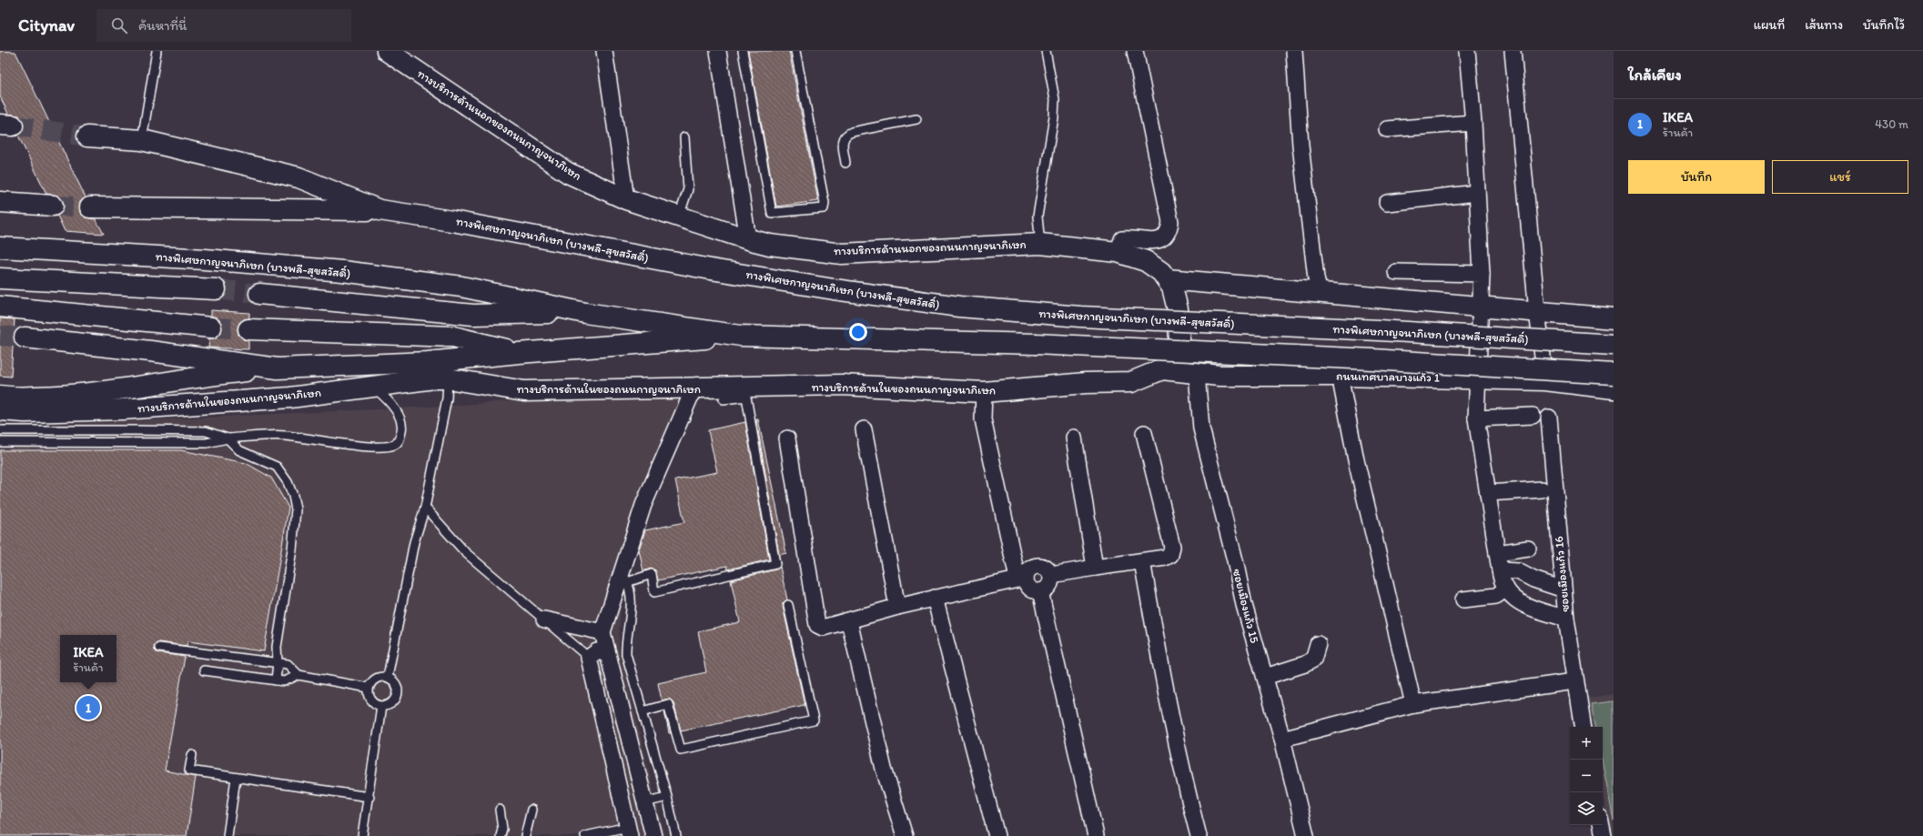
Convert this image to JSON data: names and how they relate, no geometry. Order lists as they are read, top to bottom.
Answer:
{
  "streets": {
    "main road": [
      "ทางบริการด้านนอกของถนนกาญจนาภิเษก",
      "ทางพิเศษกาญจนาภิเษก (บางพลี-สุขสวัสดิ์)",
      "ถนนเทศบาลบางแก้ว 1",
      "ทางบริการด้านในของถนนกาญจนาภิเษก"
    ],
    "street": ["ซอยเมืองแก้ว 16", "ซอยเมืองแก้ว 15"]
  },
  "crossings": [
    ["ทางบริการด้านนอกของถนนกาญจนาภิเษก", "ถนนเทศบาลบางแก้ว 1"],
    ["ทางบริการด้านนอกของถนนกาญจนาภิเษก", "ทางบริการด้านในของถนนกาญจนาภิเษก"],
    ["ถนนเทศบาลบางแก้ว 1", "ทางบริการด้านในของถนนกาญจนาภิเษก"],
    ["ถนนเทศบาลบางแก้ว 1", "ซอยเมืองแก้ว 15"]
  ],
  "page": {
    "header": "Citynav",
    "search": "ค้นหาที่นี่",
    "nav": ["แผนที่", "เส้นทาง", "บันทึกไว้"],
    "heading": "ใกล้เคียง",
    "list": [
      {
        "mark": "1",
        "name": "IKEA",
        "note": "ร้านค้า",
        "value": "430 m"
      }
    ],
    "buttons": ["บันทึก", "แชร์"],
    "popup": ["IKEA", "ร้านค้า"],
    "pins": "1",
    "map_buttons": ["+", "−"]
  }
}
